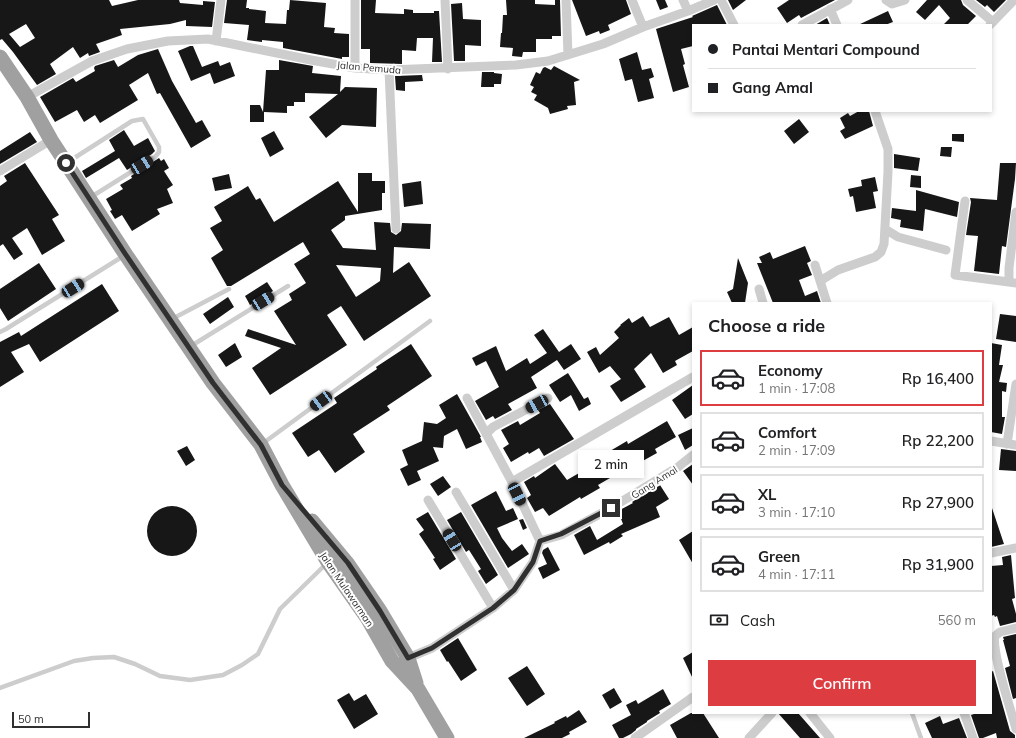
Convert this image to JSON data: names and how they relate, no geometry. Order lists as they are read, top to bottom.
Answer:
{
  "streets": {
    "highway": ["Jalan Mulawarman"],
    "street": ["Jalan Pemuda", "Gang Amal"]
  },
  "scale_bar": "50 m",
  "page": {
    "banner": ["Pantai Mentari Compound", "Gang Amal"],
    "heading": "Choose a ride",
    "list": [
      {
        "name": "Economy",
        "note": "1 min · 17:08",
        "value": "Rp 16,400"
      },
      {
        "name": "Comfort",
        "note": "2 min · 17:09",
        "value": "Rp 22,200"
      },
      {
        "name": "XL",
        "note": "3 min · 17:10",
        "value": "Rp 27,900"
      },
      {
        "name": "Green",
        "note": "4 min · 17:11",
        "value": "Rp 31,900"
      }
    ],
    "bubble": "2 min",
    "pay": ["Cash", "560 m"],
    "buttons": "Confirm",
    "scale": "50 m"
  }
}
